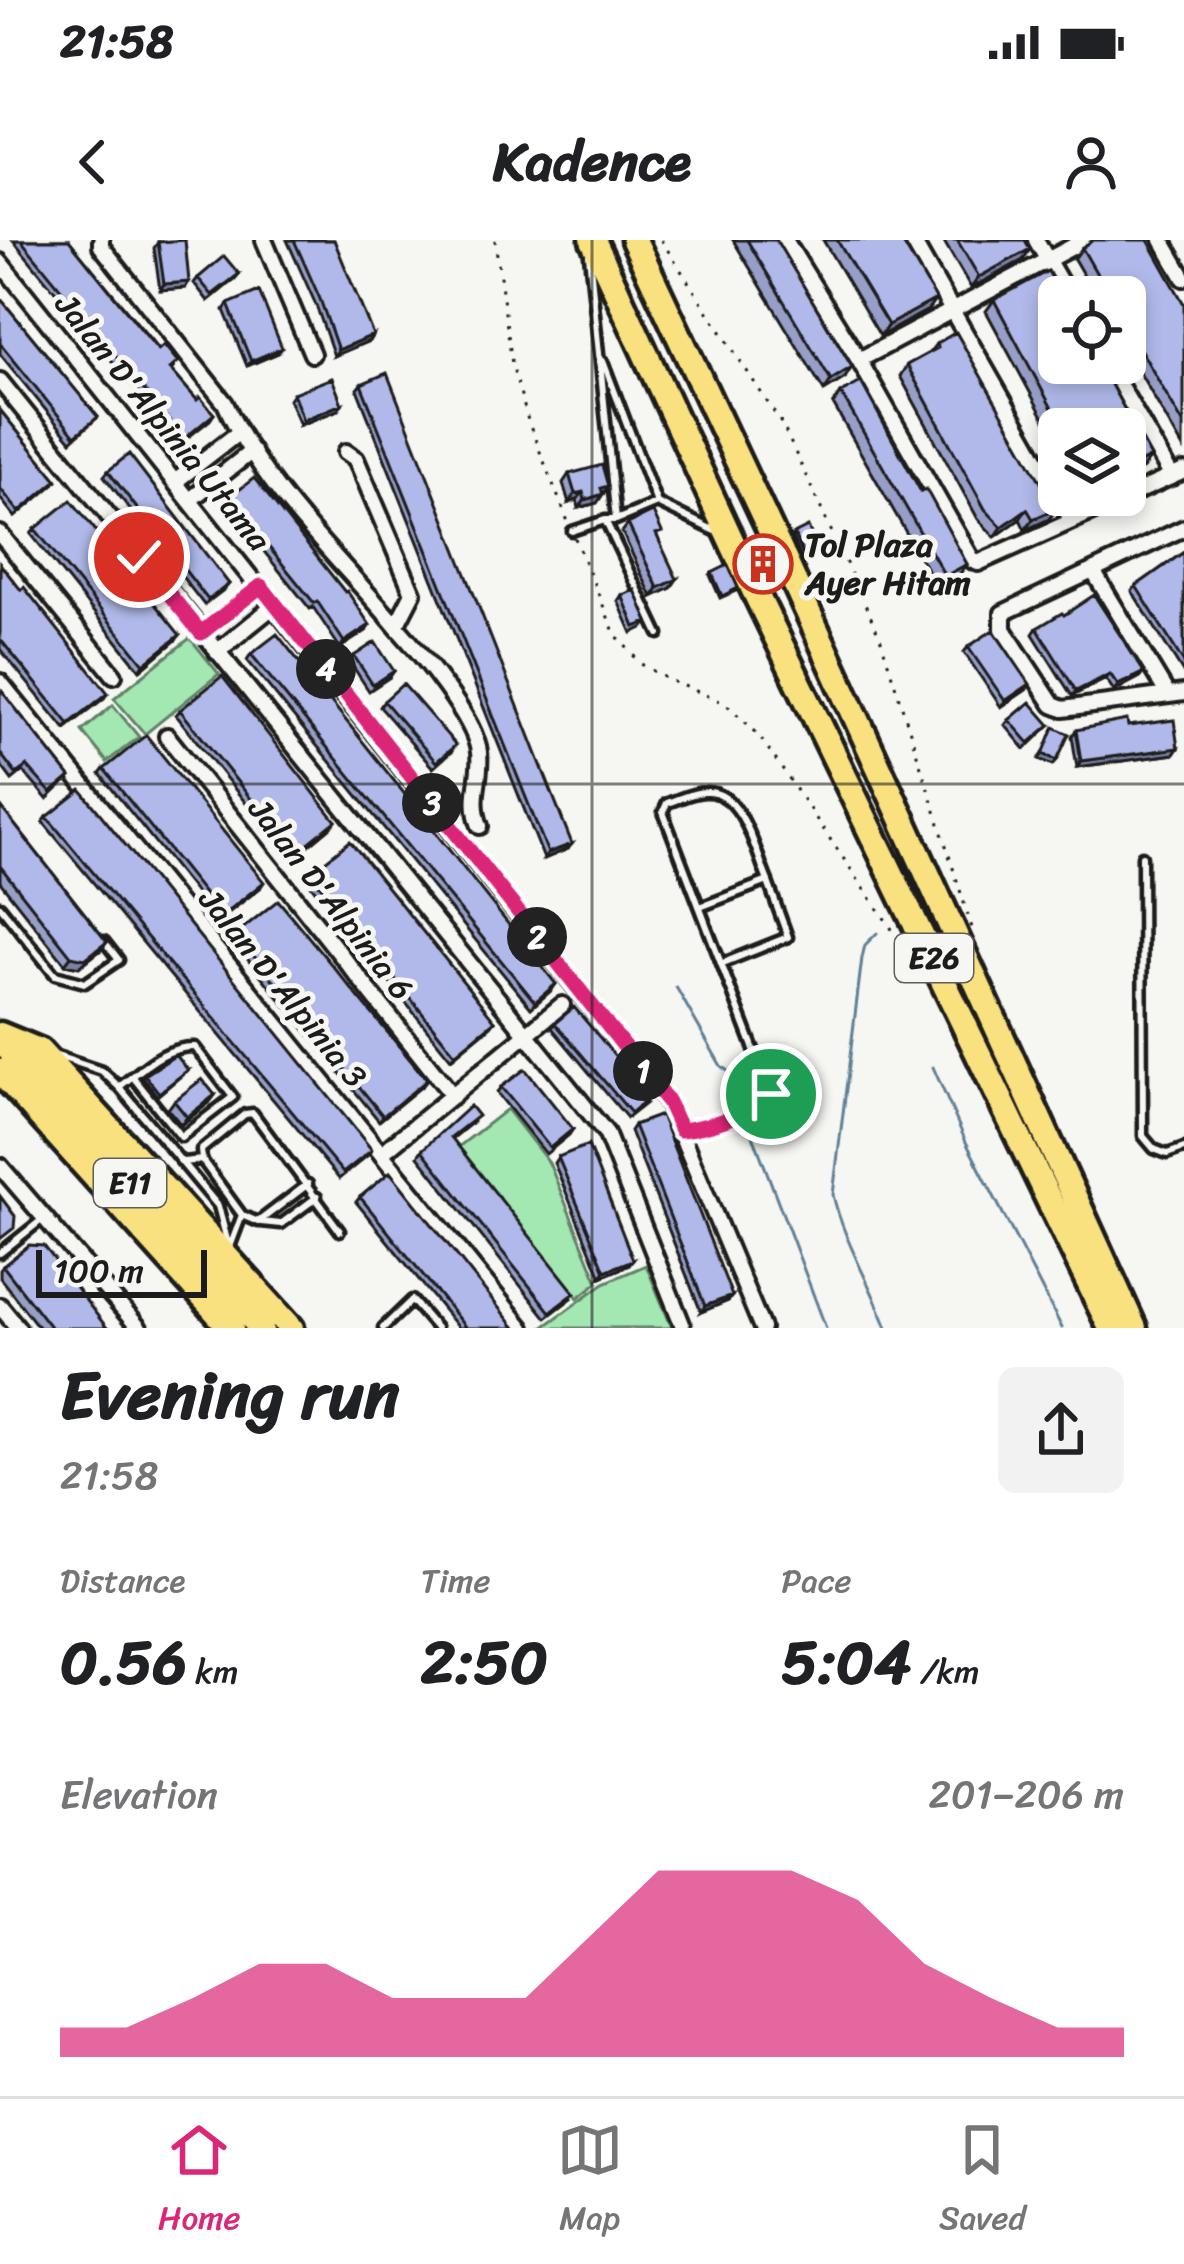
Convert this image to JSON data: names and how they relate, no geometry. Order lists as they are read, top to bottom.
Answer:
{
  "streets": {
    "highway": ["E26", "E11"],
    "street": ["Jalan D'Alpinia Utama", "Jalan D'Alpinia 6", "Jalan D'Alpinia 3"]
  },
  "places": {
    "building": ["Tol Plaza Ayer Hitam"]
  },
  "scale_bar": "100 m",
  "page": {
    "status": "21:58",
    "header": "Kadence",
    "pins": [
      "4",
      "3",
      "2",
      "1"
    ],
    "scale": "100 m",
    "heading": ["Evening run", "21:58"],
    "stats": [
      ["Distance", "0.56 km"],
      ["Time", "2:50"],
      ["Pace", "5:04 /km"]
    ],
    "chart": ["Elevation", "201–206 m"],
    "tabs": ["Home", "Map", "Saved"]
  }
}
